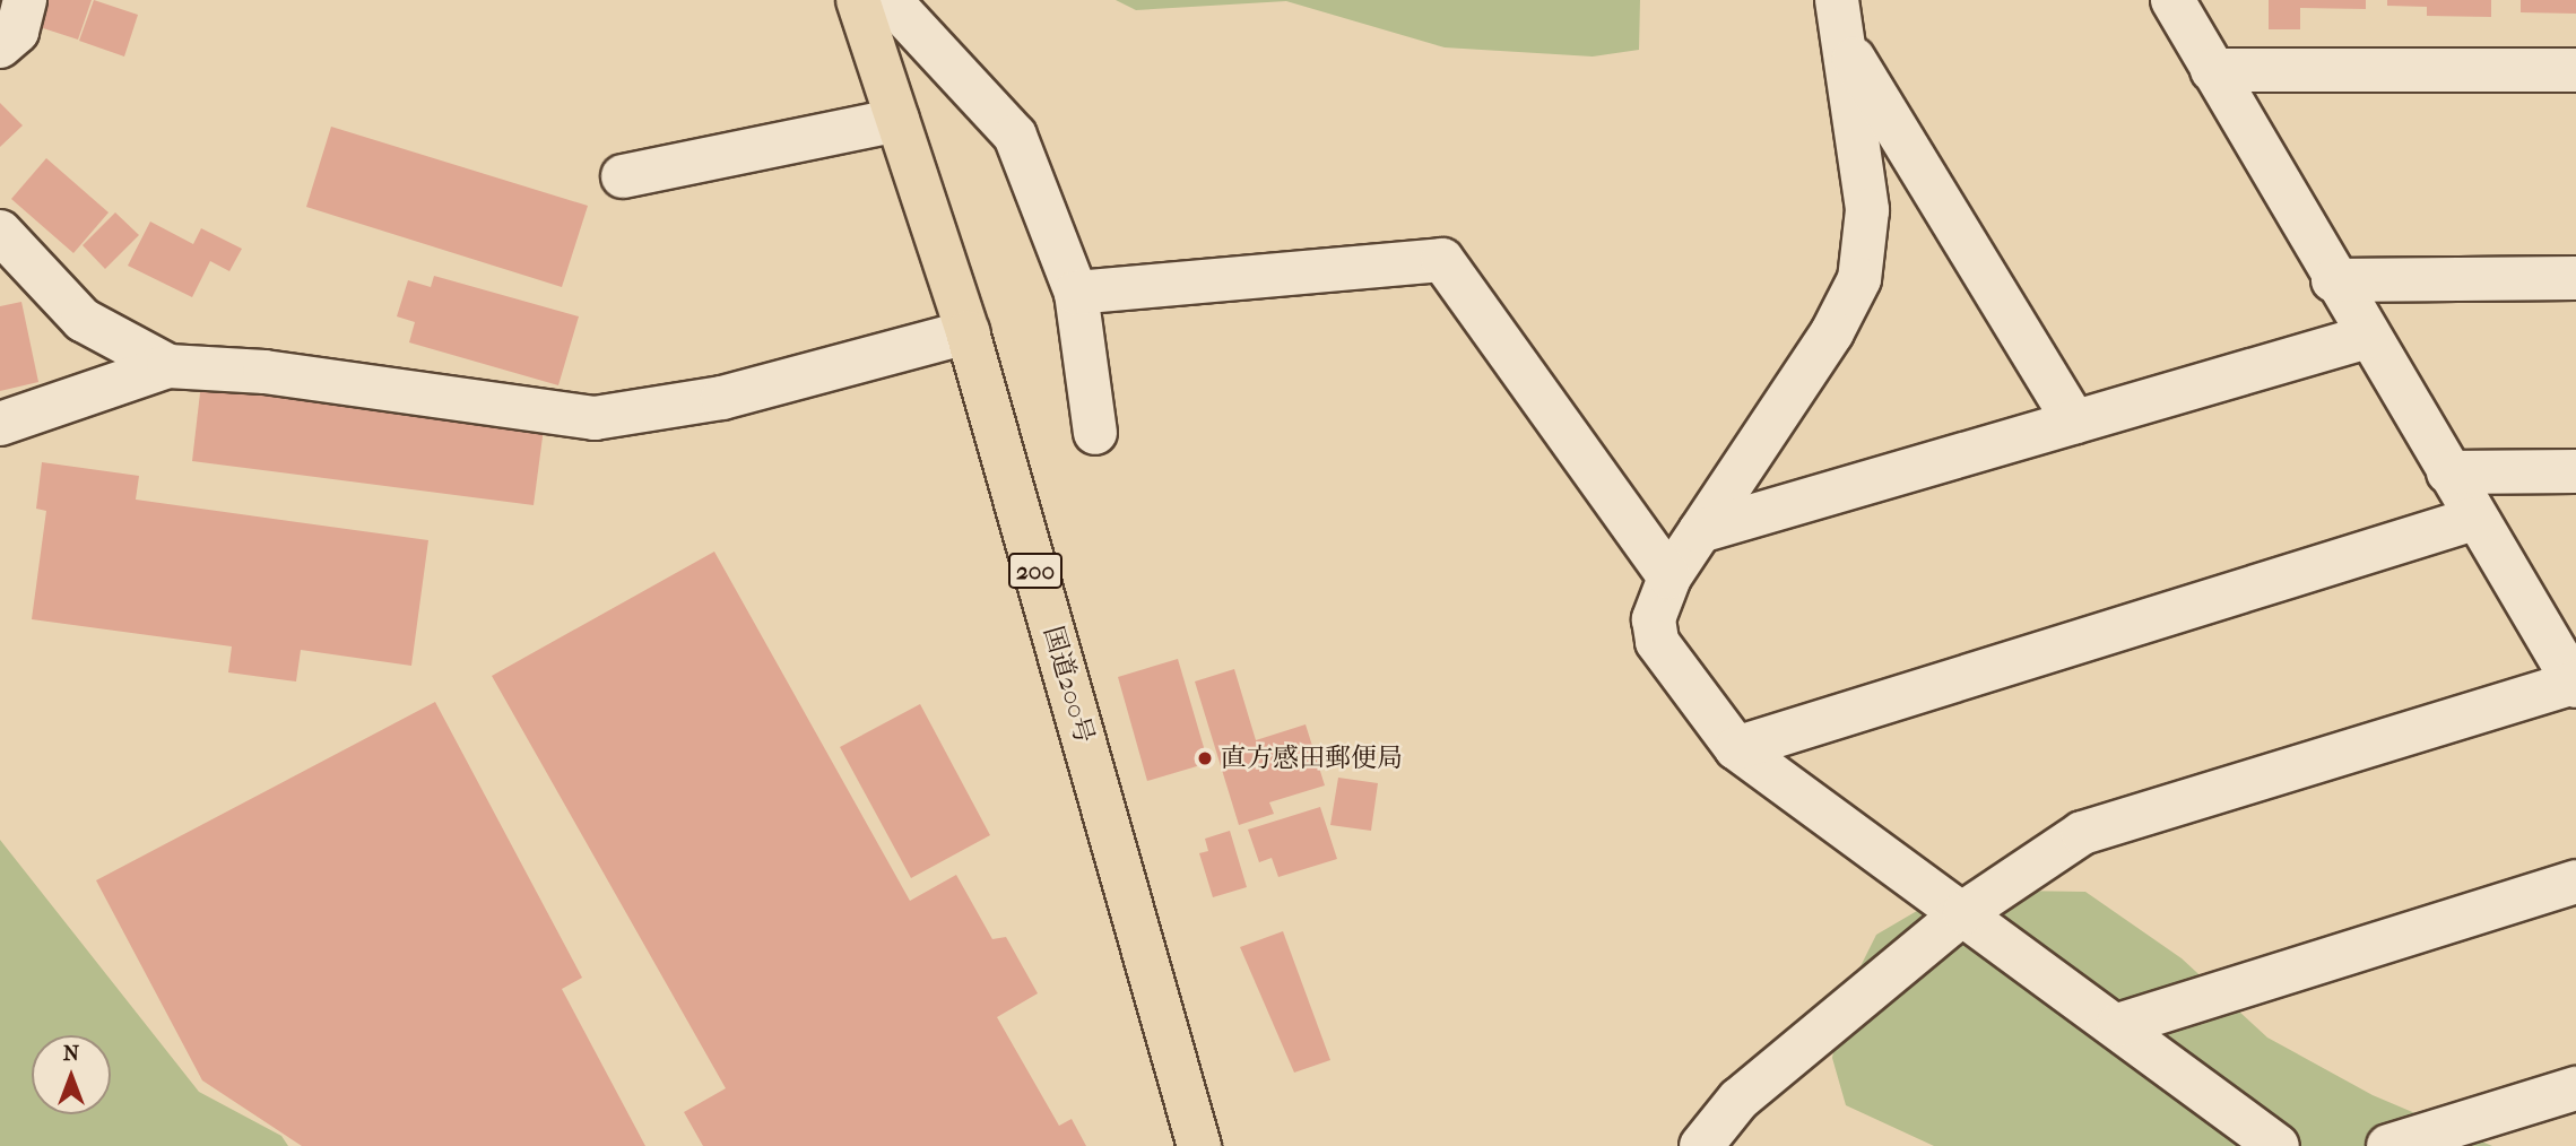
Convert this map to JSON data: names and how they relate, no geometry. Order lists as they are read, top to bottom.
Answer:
{
  "streets": {
    "highway": ["200", "国道200号"]
  },
  "places": ["直方感田郵便局"],
  "north": "top"
}
